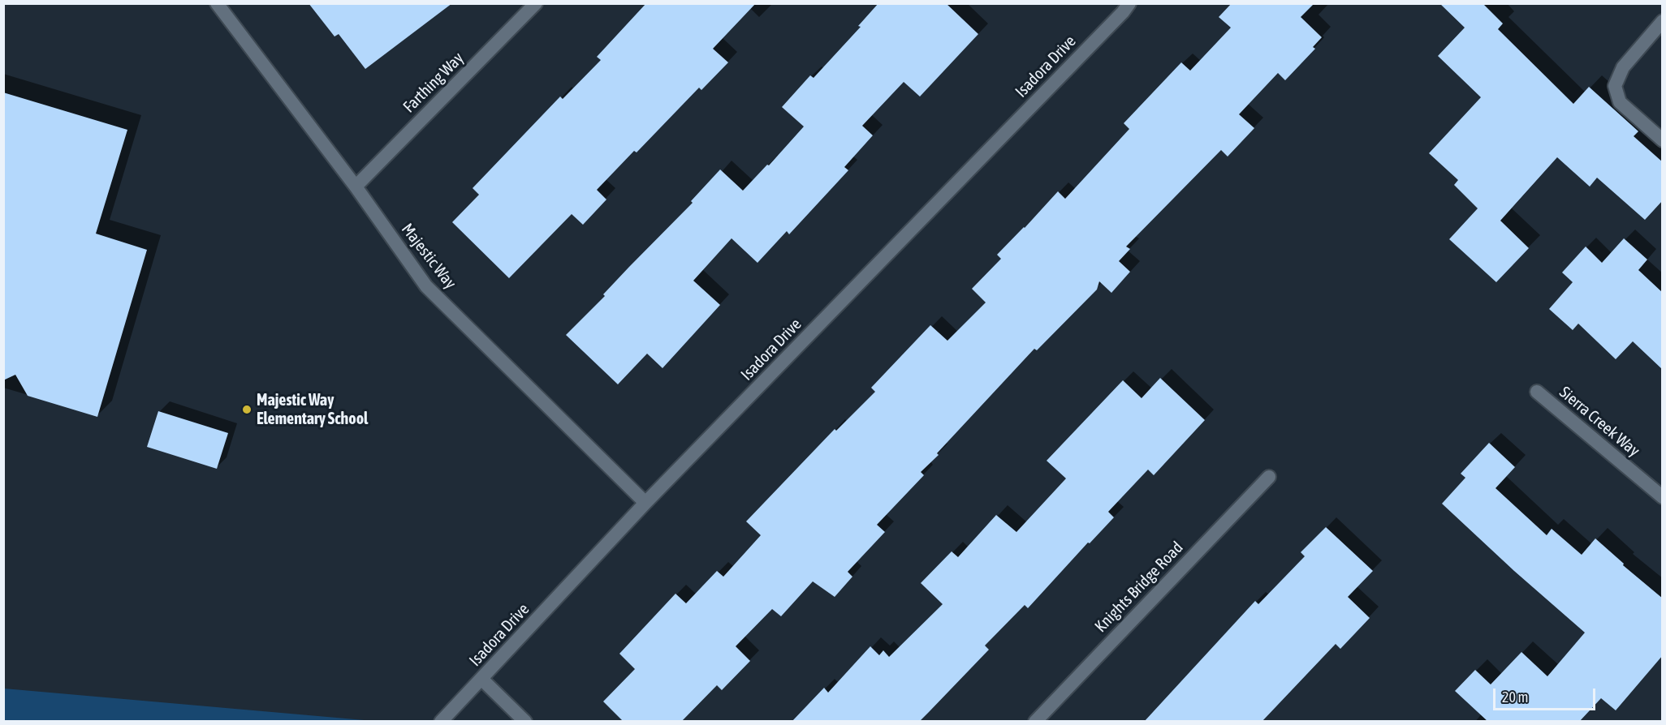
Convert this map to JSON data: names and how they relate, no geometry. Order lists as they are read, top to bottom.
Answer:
{
  "streets": {
    "street": [
      "Isadora Drive",
      "Farthing Way",
      "Majestic Way",
      "Sierra Creek Way",
      "Knights Bridge Road"
    ]
  },
  "crossings": [
    ["Isadora Drive", "Majestic Way"],
    ["Farthing Way", "Majestic Way"]
  ],
  "places": ["Majestic Way Elementary School"],
  "scale_bar": "20 m"
}
